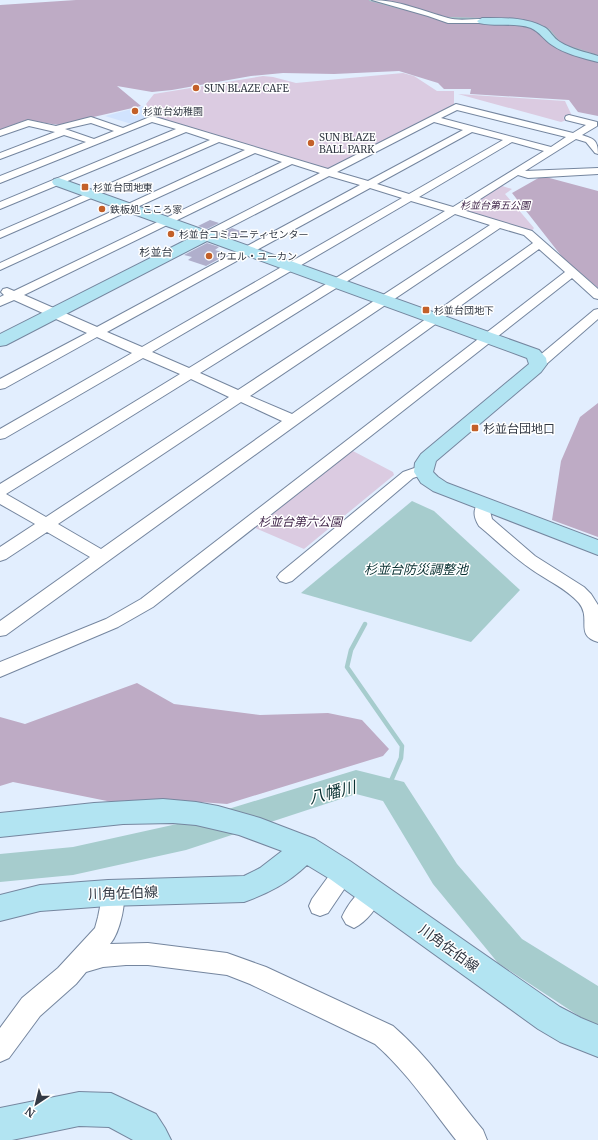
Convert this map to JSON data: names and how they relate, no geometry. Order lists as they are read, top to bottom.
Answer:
{
  "streets": {
    "street": ["川角佐伯線"]
  },
  "districts": ["杉並台"],
  "water": ["杉並台防災調整池", "八幡川"],
  "parks": ["杉並台第五公園", "杉並台第六公園"],
  "places": {
    "other": [
      "SUN BLAZE CAFE",
      "杉並台幼稚園",
      "SUN BLAZE BALL PARK",
      "鉄板処 こころ家",
      "杉並台コミュニティセンター",
      "ウエル・ユーカン"
    ],
    "transit": ["杉並台団地東", "杉並台団地下", "杉並台団地口"]
  },
  "north": "bottom left"
}
